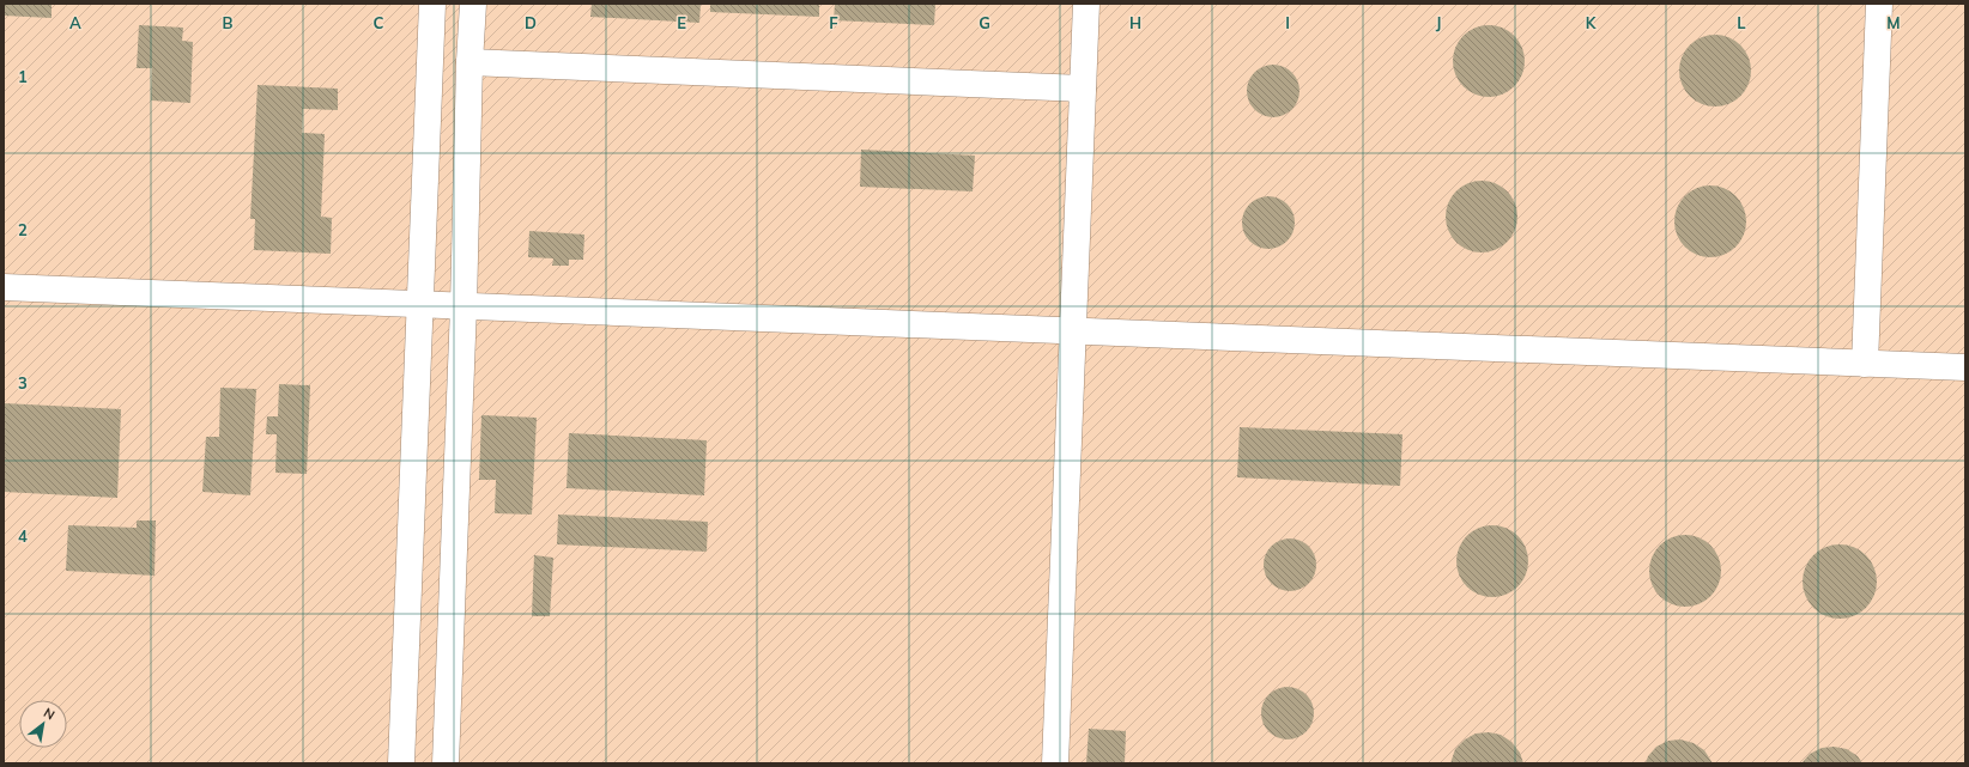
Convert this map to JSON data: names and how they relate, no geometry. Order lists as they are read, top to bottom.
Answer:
{
  "north": "top right",
  "grid": {
    "columns": [
      "A",
      "B",
      "C",
      "D",
      "E",
      "F",
      "G",
      "H",
      "I",
      "J",
      "K",
      "L",
      "M"
    ],
    "rows": [
      "1",
      "2",
      "3",
      "4"
    ]
  }
}
